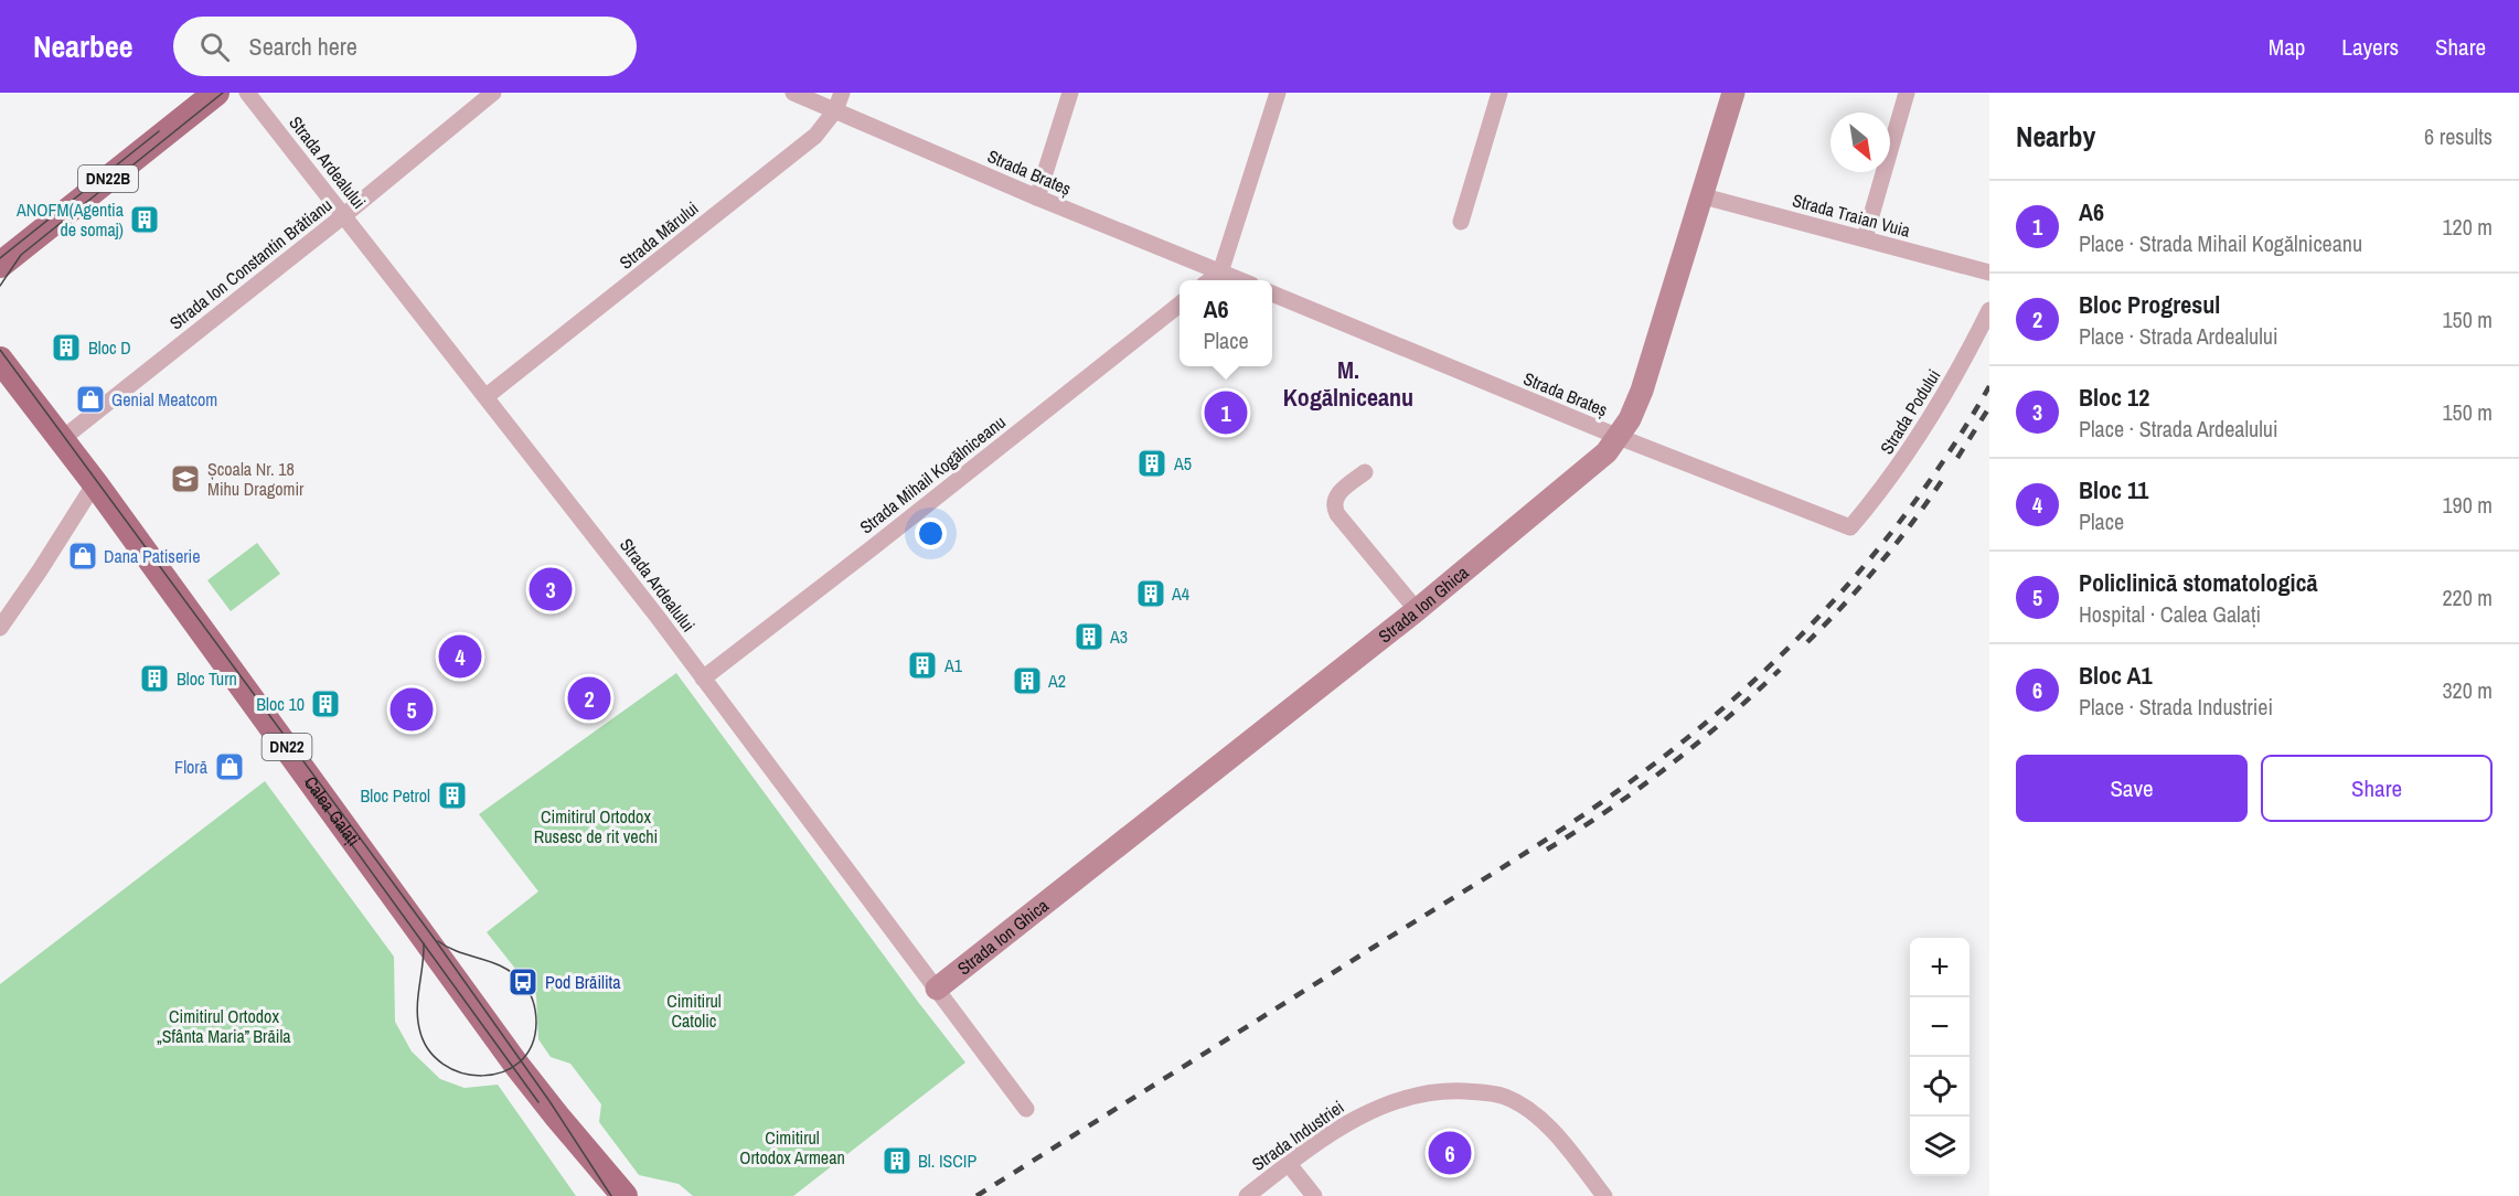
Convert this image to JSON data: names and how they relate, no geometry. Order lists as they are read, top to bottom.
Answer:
{
  "streets": {
    "main road": ["DN22B", "DN22", "Calea Galați"],
    "street": [
      "Strada Ardealului",
      "Strada Brateș",
      "Strada Traian Vuia",
      "Strada Mărului",
      "Strada Ion Constantin Brătianu",
      "Strada Podului",
      "Strada Mihail Kogălniceanu",
      "Strada Ion Ghica",
      "Strada Industriei"
    ]
  },
  "crossings": [
    ["Strada Ardealului", "Strada Mărului"],
    ["Strada Ardealului", "Strada Ion Constantin Brătianu"],
    ["Strada Ardealului", "Strada Mihail Kogălniceanu"],
    ["Strada Ardealului", "Strada Ion Ghica"],
    ["Strada Brateș", "Strada Mărului"],
    ["Strada Brateș", "Strada Podului"],
    ["Strada Brateș", "Strada Ion Ghica"],
    ["Strada Traian Vuia", "Strada Ion Ghica"],
    ["Strada Ion Constantin Brătianu", "Calea Galați"]
  ],
  "districts": ["M. Kogălniceanu"],
  "parks": [
    "Cimitirul Ortodox Rusesc de rit vechi",
    "Cimitirul Catolic",
    "Cimitirul Ortodox „Sfânta Maria” Brăila",
    "Cimitirul Ortodox Armean"
  ],
  "places": {
    "building": [
      "ANOFM(Agentia de somaj)",
      "Bloc D",
      "A5",
      "A4",
      "A3",
      "A1",
      "Bloc Turn",
      "A2",
      "Bloc 10",
      "Bloc Petrol",
      "Bl. ISCIP"
    ],
    "shop": ["Genial Meatcom", "Dana Patiserie", "Floră"],
    "school or university": ["Școala Nr. 18 Mihu Dragomir"],
    "bus stop": ["Pod Brăilita"]
  },
  "north": "bottom right",
  "page": {
    "header": "Nearbee",
    "search": "Search here",
    "nav": ["Map", "Layers", "Share"],
    "heading": ["Nearby", "6 results"],
    "list": [
      {
        "mark": "1",
        "name": "A6",
        "note": "Place · Strada Mihail Kogălniceanu",
        "value": "120 m"
      },
      {
        "mark": "2",
        "name": "Bloc Progresul",
        "note": "Place · Strada Ardealului",
        "value": "150 m"
      },
      {
        "mark": "3",
        "name": "Bloc 12",
        "note": "Place · Strada Ardealului",
        "value": "150 m"
      },
      {
        "mark": "4",
        "name": "Bloc 11",
        "note": "Place",
        "value": "190 m"
      },
      {
        "mark": "5",
        "name": "Policlinică stomatologică",
        "note": "Hospital · Calea Galați",
        "value": "220 m"
      },
      {
        "mark": "6",
        "name": "Bloc A1",
        "note": "Place · Strada Industriei",
        "value": "320 m"
      }
    ],
    "popup": ["A6", "Place"],
    "pins": [
      "1",
      "3",
      "4",
      "2",
      "5",
      "6"
    ],
    "buttons": ["Save", "Share"],
    "map_buttons": ["+", "−"]
  }
}
